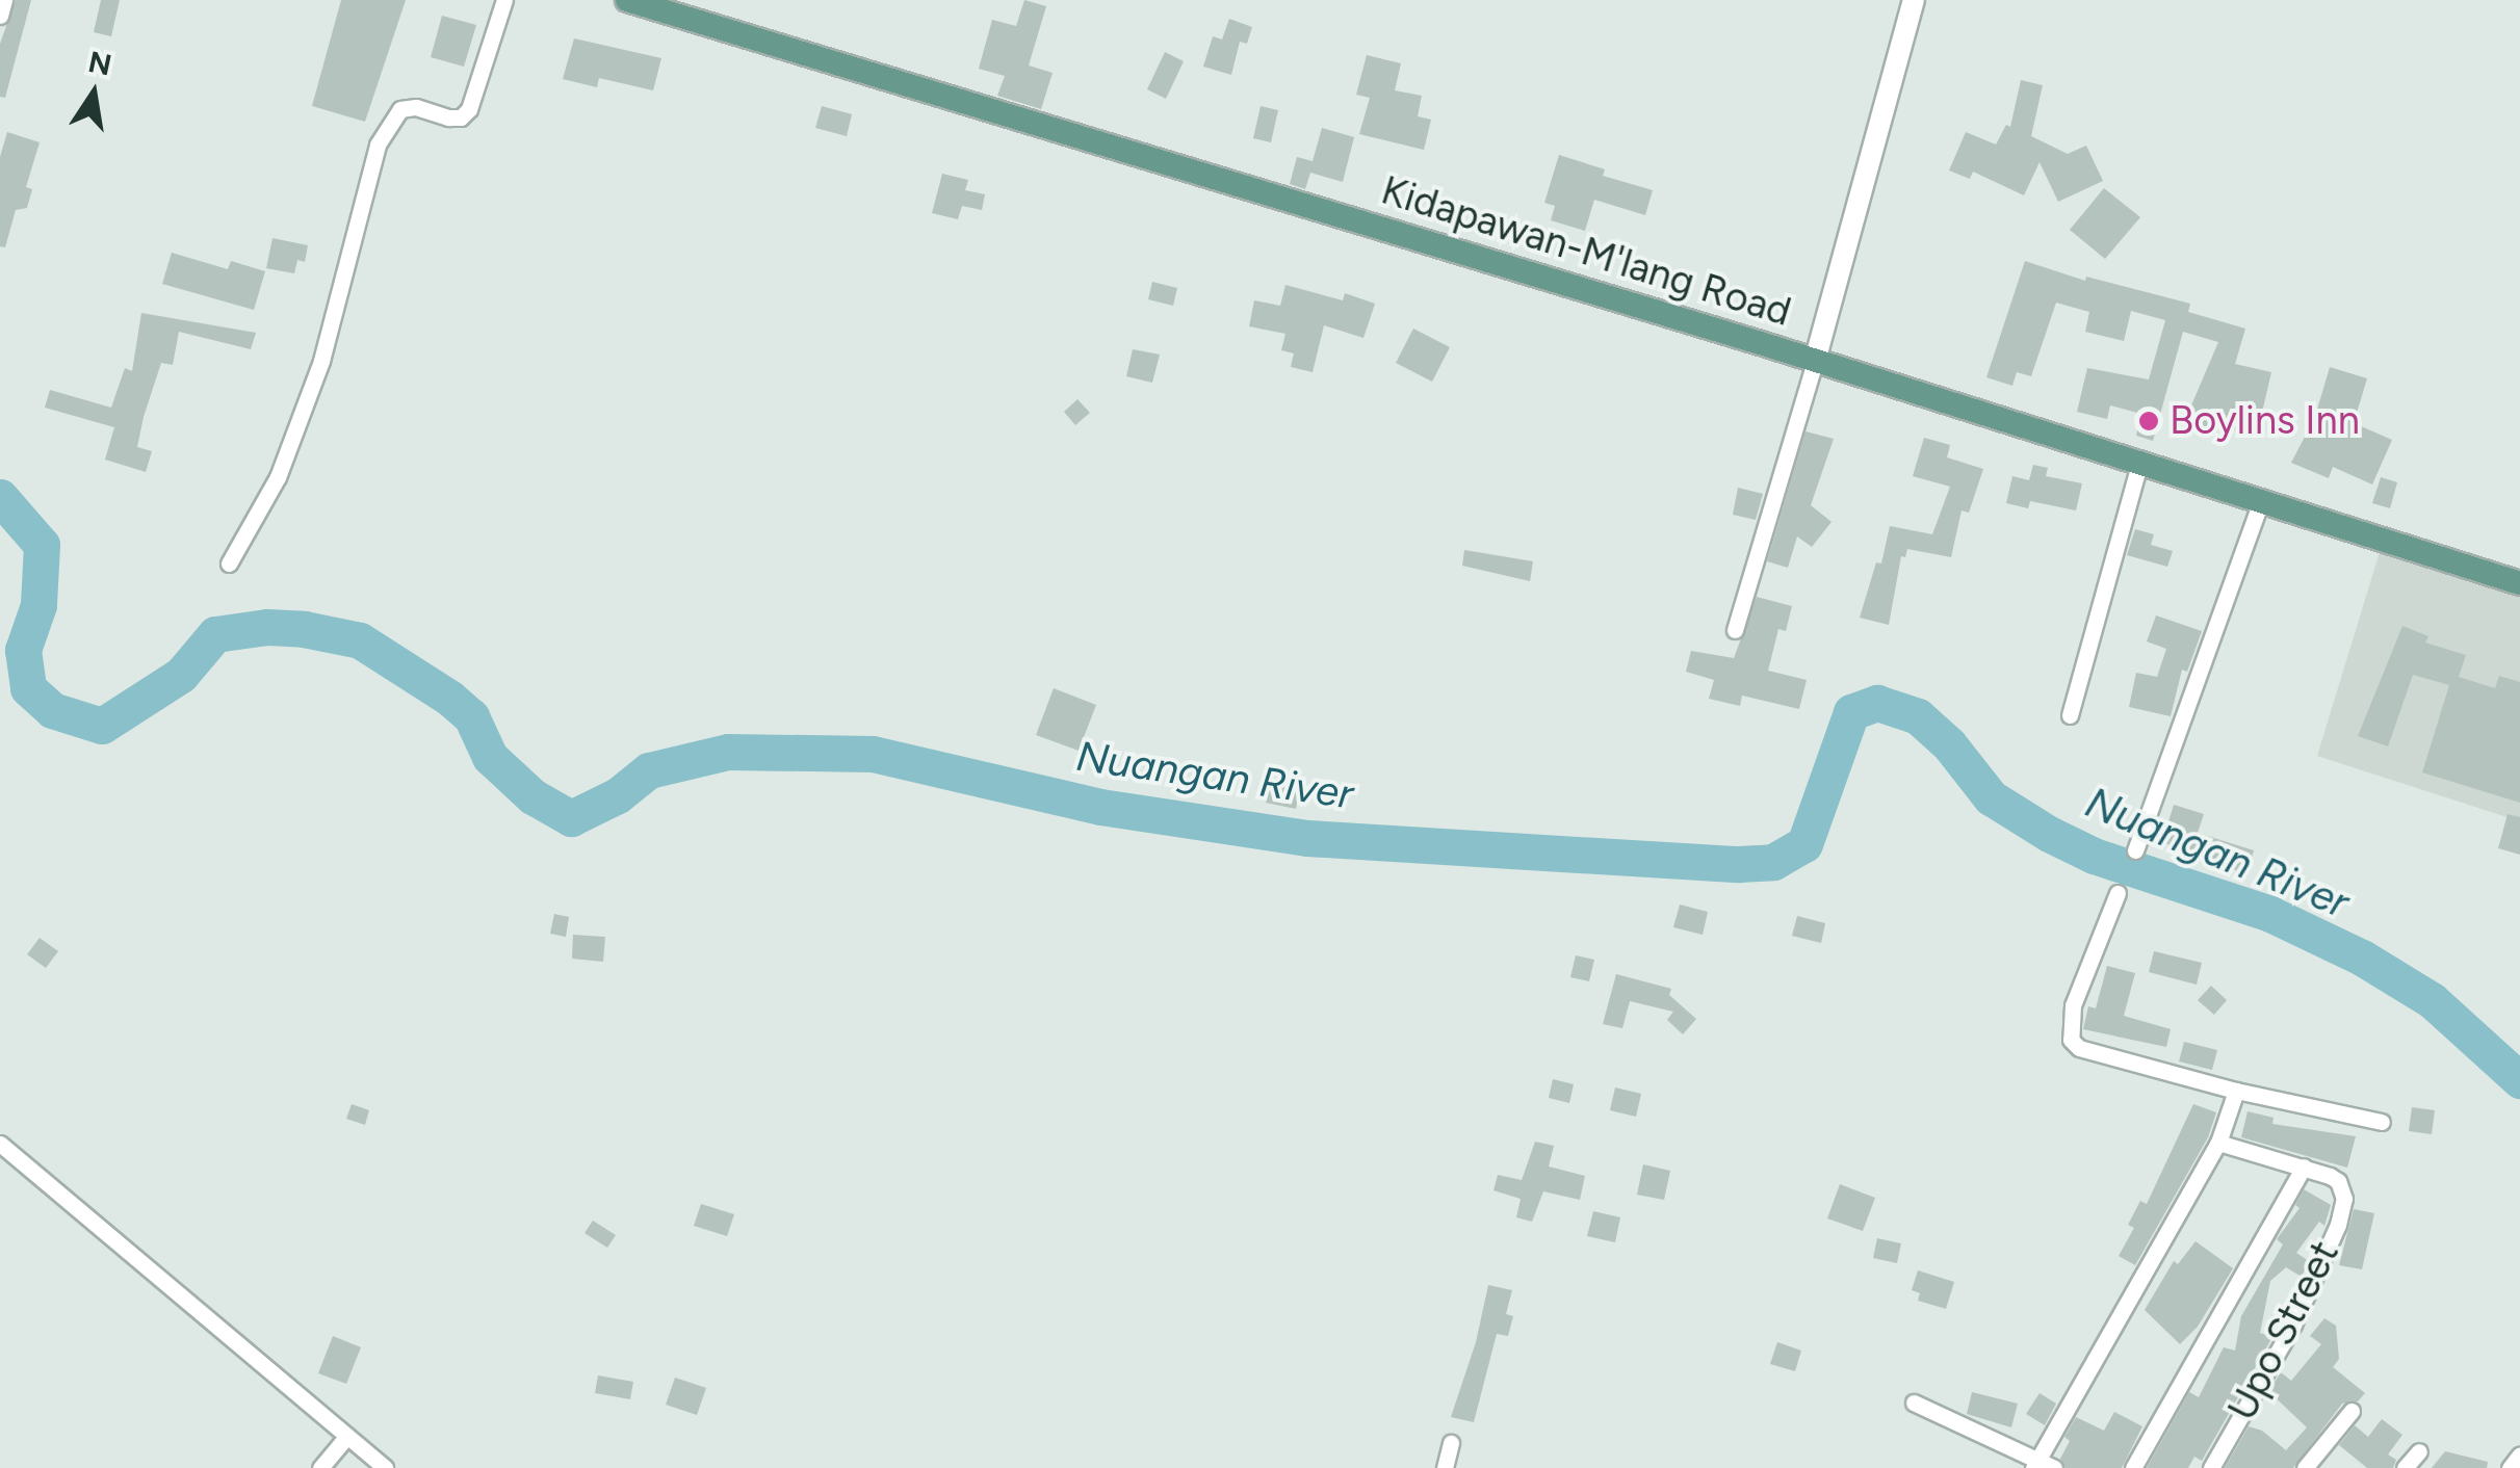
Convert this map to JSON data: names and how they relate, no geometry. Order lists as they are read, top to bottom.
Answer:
{
  "streets": {
    "main road": ["Kidapawan-M'lang Road"],
    "street": ["Upo Street"]
  },
  "water": ["Nuangan River"],
  "places": ["Boylins Inn"],
  "north": "top"
}
